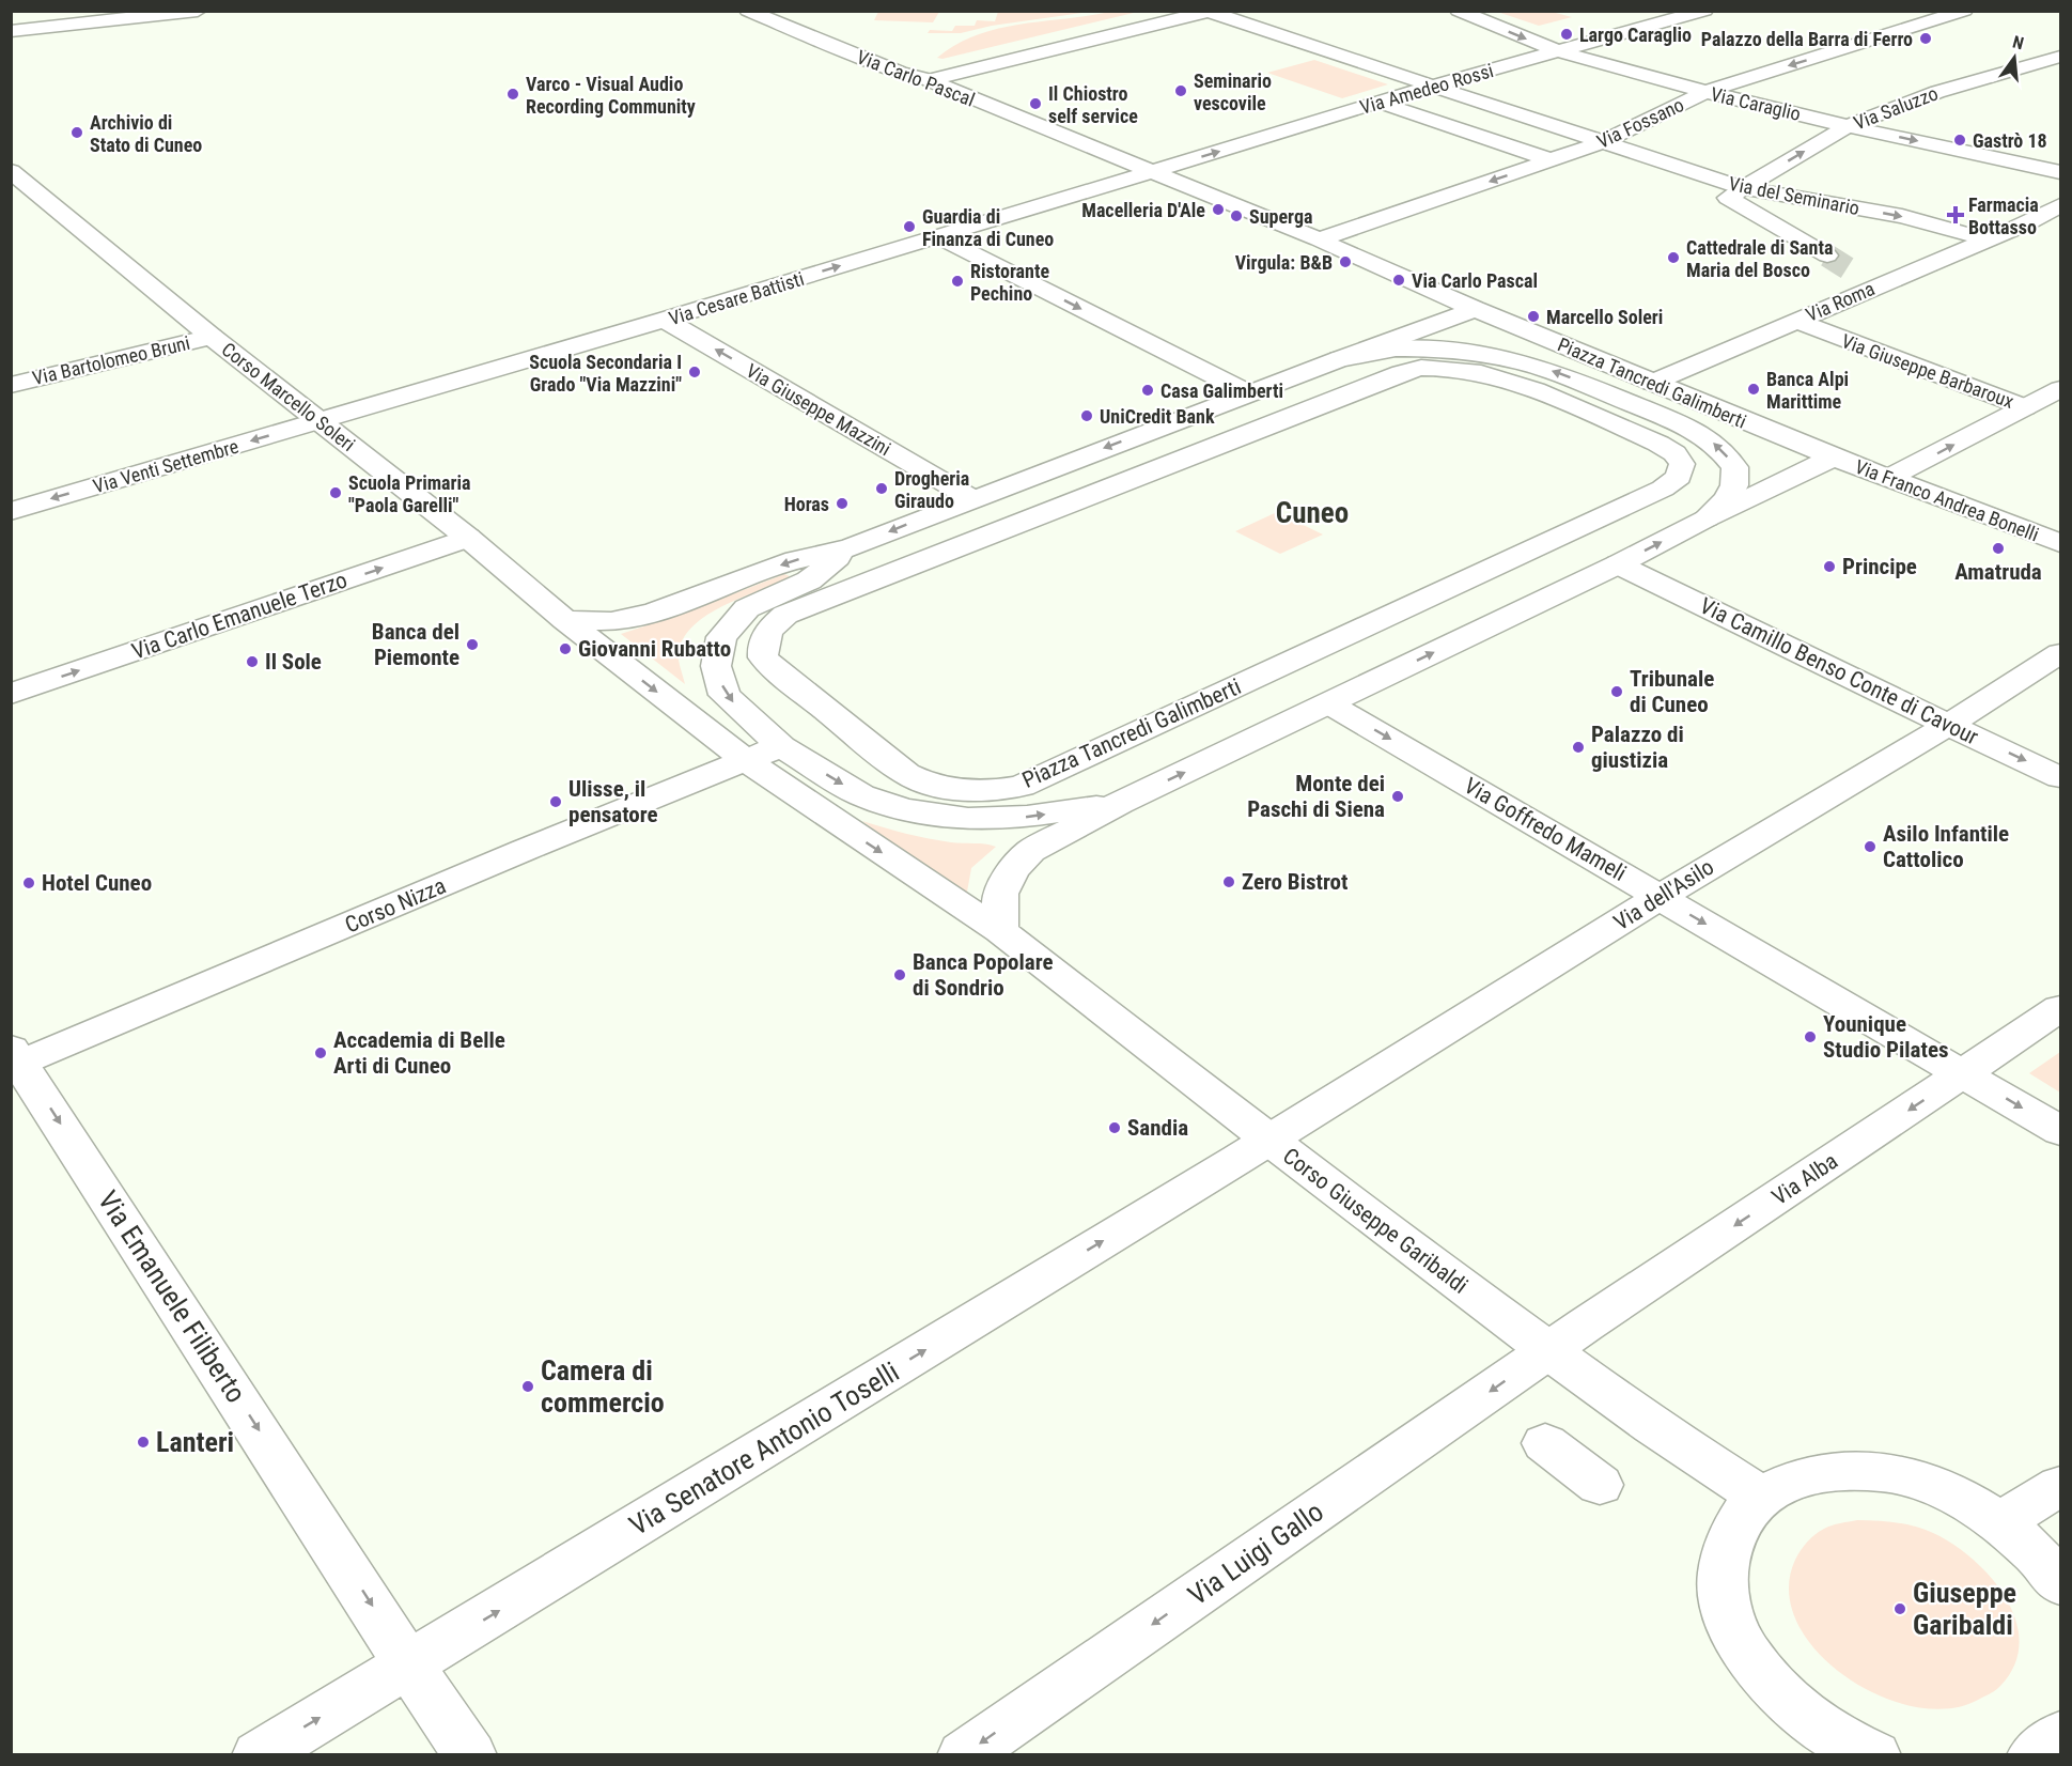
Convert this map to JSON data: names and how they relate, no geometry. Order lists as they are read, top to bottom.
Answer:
{
  "streets": {
    "street": [
      "Via Carlo Pascal",
      "Via Amedeo Rossi",
      "Via Caraglio",
      "Via Saluzzo",
      "Via Fossano",
      "Via del Seminario",
      "Via Cesare Battisti",
      "Via Roma",
      "Via Bartolomeo Bruni",
      "Via Giuseppe Barbaroux",
      "Piazza Tancredi Galimberti",
      "Corso Marcello Soleri",
      "Via Giuseppe Mazzini",
      "Via Venti Settembre",
      "Via Franco Andrea Bonelli",
      "Via Carlo Emanuele Terzo",
      "Via Camillo Benso Conte di Cavour",
      "Via Goffredo Mameli",
      "Via dell'Asilo",
      "Corso Nizza",
      "Via Alba",
      "Corso Giuseppe Garibaldi",
      "Via Emanuele Filiberto",
      "Via Senatore Antonio Toselli",
      "Via Luigi Gallo"
    ]
  },
  "crossings": [
    ["Via Carlo Pascal", "Via Amedeo Rossi"],
    ["Via Carlo Pascal", "Via Fossano"],
    ["Via Carlo Pascal", "Via Cesare Battisti"],
    ["Via Carlo Pascal", "Piazza Tancredi Galimberti"],
    ["Via Amedeo Rossi", "Via Caraglio"],
    ["Via Amedeo Rossi", "Via del Seminario"],
    ["Via Amedeo Rossi", "Via Cesare Battisti"],
    ["Via Caraglio", "Via Saluzzo"],
    ["Via Caraglio", "Via Fossano"],
    ["Via Saluzzo", "Via del Seminario"],
    ["Via Fossano", "Via del Seminario"],
    ["Via del Seminario", "Via Roma"],
    ["Via Cesare Battisti", "Corso Marcello Soleri"],
    ["Via Cesare Battisti", "Via Giuseppe Mazzini"],
    ["Via Cesare Battisti", "Via Venti Settembre"],
    ["Via Roma", "Via Giuseppe Barbaroux"],
    ["Via Roma", "Piazza Tancredi Galimberti"],
    ["Via Bartolomeo Bruni", "Corso Marcello Soleri"],
    ["Piazza Tancredi Galimberti", "Corso Marcello Soleri"],
    ["Piazza Tancredi Galimberti", "Via Giuseppe Mazzini"],
    ["Piazza Tancredi Galimberti", "Via Franco Andrea Bonelli"],
    ["Piazza Tancredi Galimberti", "Via Camillo Benso Conte di Cavour"],
    ["Piazza Tancredi Galimberti", "Via Goffredo Mameli"],
    ["Piazza Tancredi Galimberti", "Corso Nizza"],
    ["Piazza Tancredi Galimberti", "Corso Giuseppe Garibaldi"],
    ["Corso Marcello Soleri", "Via Venti Settembre"],
    ["Corso Marcello Soleri", "Via Carlo Emanuele Terzo"],
    ["Via Camillo Benso Conte di Cavour", "Via dell'Asilo"],
    ["Via Goffredo Mameli", "Via dell'Asilo"],
    ["Via Goffredo Mameli", "Via Alba"],
    ["Via dell'Asilo", "Corso Giuseppe Garibaldi"],
    ["Via dell'Asilo", "Via Senatore Antonio Toselli"],
    ["Corso Nizza", "Via Emanuele Filiberto"],
    ["Via Alba", "Corso Giuseppe Garibaldi"],
    ["Via Alba", "Via Luigi Gallo"],
    ["Corso Giuseppe Garibaldi", "Via Senatore Antonio Toselli"],
    ["Corso Giuseppe Garibaldi", "Via Luigi Gallo"],
    ["Via Emanuele Filiberto", "Via Senatore Antonio Toselli"]
  ],
  "one_way": [
    "Via Saluzzo",
    "Via Fossano",
    "Via del Seminario",
    "Via Venti Settembre",
    "Via Carlo Emanuele Terzo",
    "Via Goffredo Mameli",
    "Via Alba",
    "Via Emanuele Filiberto",
    "Via Senatore Antonio Toselli",
    "Via Luigi Gallo"
  ],
  "districts": ["Cuneo"],
  "places": {
    "other": [
      "Largo Caraglio",
      "Palazzo della Barra di Ferro",
      "Seminario vescovile",
      "Varco - Visual Audio Recording Community",
      "Il Chiostro self service",
      "Archivio di Stato di Cuneo",
      "Gastrò 18",
      "Macelleria D'Ale",
      "Superga",
      "Guardia di Finanza di Cuneo",
      "Cattedrale di Santa Maria del Bosco",
      "Virgula: B&B",
      "Via Carlo Pascal",
      "Ristorante Pechino",
      "Marcello Soleri",
      "Scuola Secondaria I Grado \"Via Mazzini\"",
      "Banca Alpi Marittime",
      "Casa Galimberti",
      "UniCredit Bank",
      "Drogheria Giraudo",
      "Scuola Primaria \"Paola Garelli\"",
      "Horas",
      "Amatruda",
      "Principe",
      "Banca del Piemonte",
      "Giovanni Rubatto",
      "Il Sole",
      "Tribunale di Cuneo",
      "Palazzo di giustizia",
      "Monte dei Paschi di Siena",
      "Ulisse, il pensatore",
      "Asilo Infantile Cattolico",
      "Zero Bistrot",
      "Hotel Cuneo",
      "Banca Popolare di Sondrio",
      "Younique Studio Pilates",
      "Accademia di Belle Arti di Cuneo",
      "Sandia",
      "Camera di commercio",
      "Lanteri",
      "Giuseppe Garibaldi"
    ],
    "health": ["Farmacia Bottasso"]
  },
  "north": "top"
}
